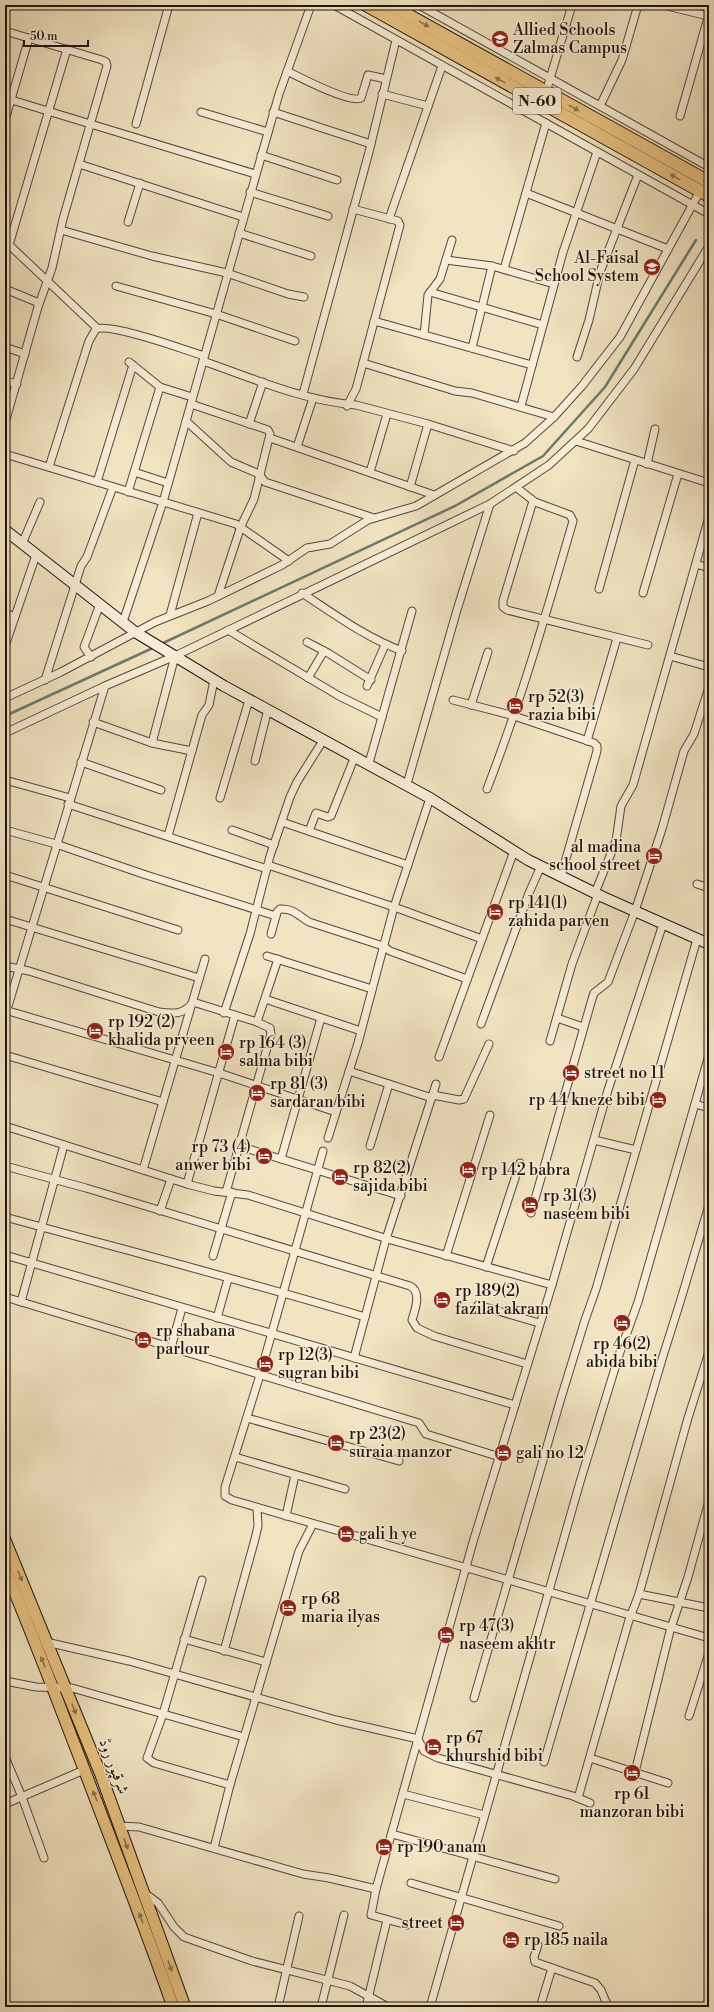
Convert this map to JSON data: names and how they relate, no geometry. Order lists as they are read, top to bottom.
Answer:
{
  "streets": {
    "highway": ["N-60"],
    "main road": ["شرقپور روڈ"]
  },
  "places": {
    "school or university": ["Allied Schools Zalmas Campus", "Al-Faisal School System"],
    "hotel": [
      "rp 52(3) razia bibi",
      "al madina school street",
      "rp 141(1) zahida parven",
      "rp 192 (2) khalida prveen",
      "rp 164 (3) salma bibi",
      "street no 11",
      "rp 81 (3) sardaran bibi",
      "rp 44 kneze bibi",
      "rp 73 (4) anwer bibi",
      "rp 142 babra",
      "rp 82(2) sajida bibi",
      "rp 31(3) naseem bibi",
      "rp 189(2) fazilat akram",
      "rp 46(2) abida bibi",
      "rp shabana parlour",
      "rp 12(3) sugran bibi",
      "rp 23(2) suraia manzor",
      "gali no 12",
      "gali h ye",
      "rp 68 maria ilyas",
      "rp 47(3) naseem akhtr",
      "rp 67 khurshid bibi",
      "rp 61 manzoran bibi",
      "rp 190 anam",
      "street",
      "rp 185 naila"
    ]
  },
  "scale_bar": "50 m"
}
